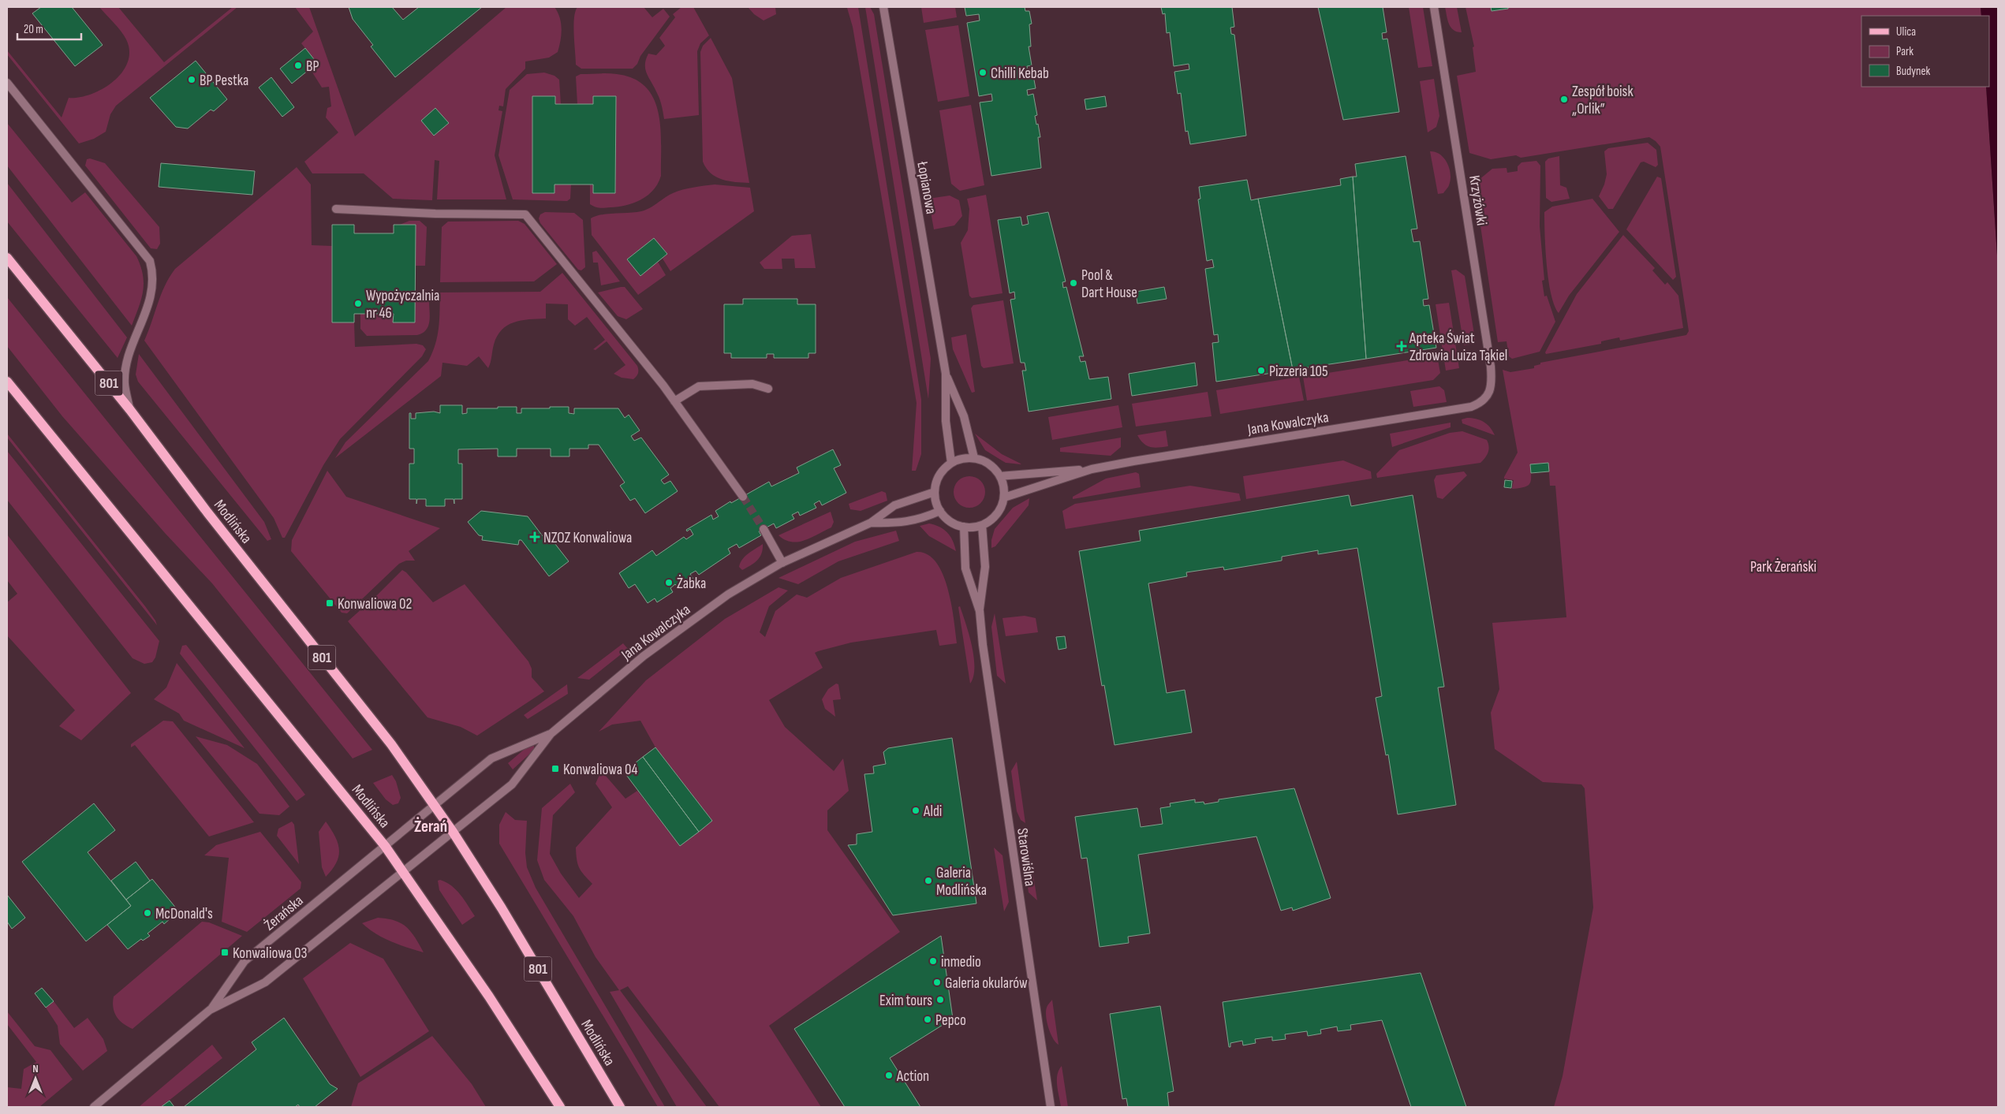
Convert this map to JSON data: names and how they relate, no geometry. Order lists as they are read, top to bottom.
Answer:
{
  "streets": {
    "main road": ["801", "Modlińska"],
    "street": [
      "Łopianowa",
      "Krzyżówki",
      "Jana Kowalczyka",
      "Starowiślna",
      "Żerańska"
    ]
  },
  "crossings": [
    ["Łopianowa", "Jana Kowalczyka"],
    ["Łopianowa", "Starowiślna"],
    ["Krzyżówki", "Jana Kowalczyka"],
    ["Jana Kowalczyka", "Modlińska"],
    ["Jana Kowalczyka", "Starowiślna"],
    ["Modlińska", "Żerańska"]
  ],
  "districts": ["Żerań"],
  "parks": ["Park Żerański"],
  "places": {
    "other": [
      "BP",
      "Chilli Kebab",
      "BP Pestka",
      "Zespół boisk „Orlik”",
      "Pool & Dart House",
      "Wypożyczalnia nr 46",
      "Pizzeria 105",
      "Żabka",
      "Aldi",
      "Galeria Modlińska",
      "McDonald's",
      "inmedio",
      "Galeria okularów",
      "Exim tours",
      "Pepco",
      "Action"
    ],
    "health": ["Apteka Świat Zdrowia Luiza Tąkiel", "NZOZ Konwaliowa"],
    "transit": ["Konwaliowa 02", "Konwaliowa 04", "Konwaliowa 03"]
  },
  "legend": ["Ulica", "Park", "Budynek"],
  "scale_bar": "20 m",
  "north": "top"
}
